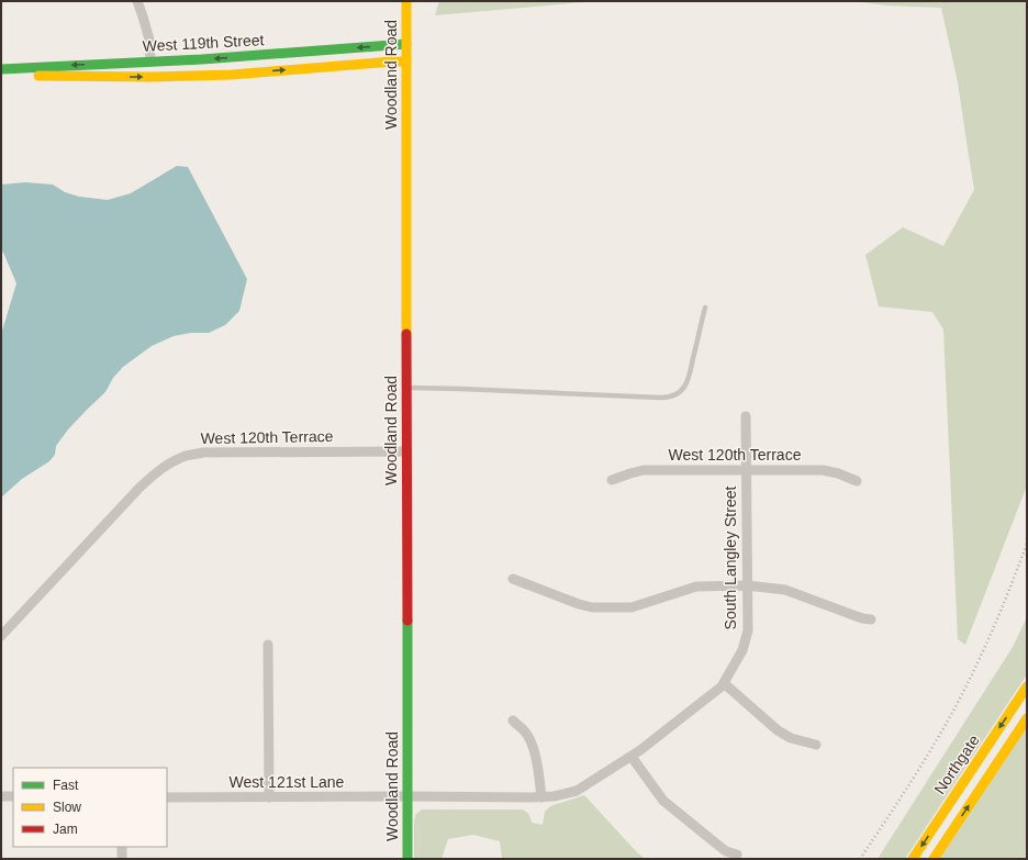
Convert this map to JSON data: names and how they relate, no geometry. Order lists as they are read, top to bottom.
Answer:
{
  "streets": {
    "main road": ["West 119th Street", "Woodland Road", "Northgate"],
    "street": ["West 120th Terrace", "South Langley Street", "West 121st Lane"]
  },
  "crossings": [
    ["West 119th Street", "Woodland Road"],
    ["Woodland Road", "West 120th Terrace"],
    ["Woodland Road", "South Langley Street"],
    ["Woodland Road", "West 121st Lane"],
    ["West 120th Terrace", "South Langley Street"],
    ["South Langley Street", "West 121st Lane"]
  ],
  "legend": ["Fast", "Slow", "Jam"]
}
